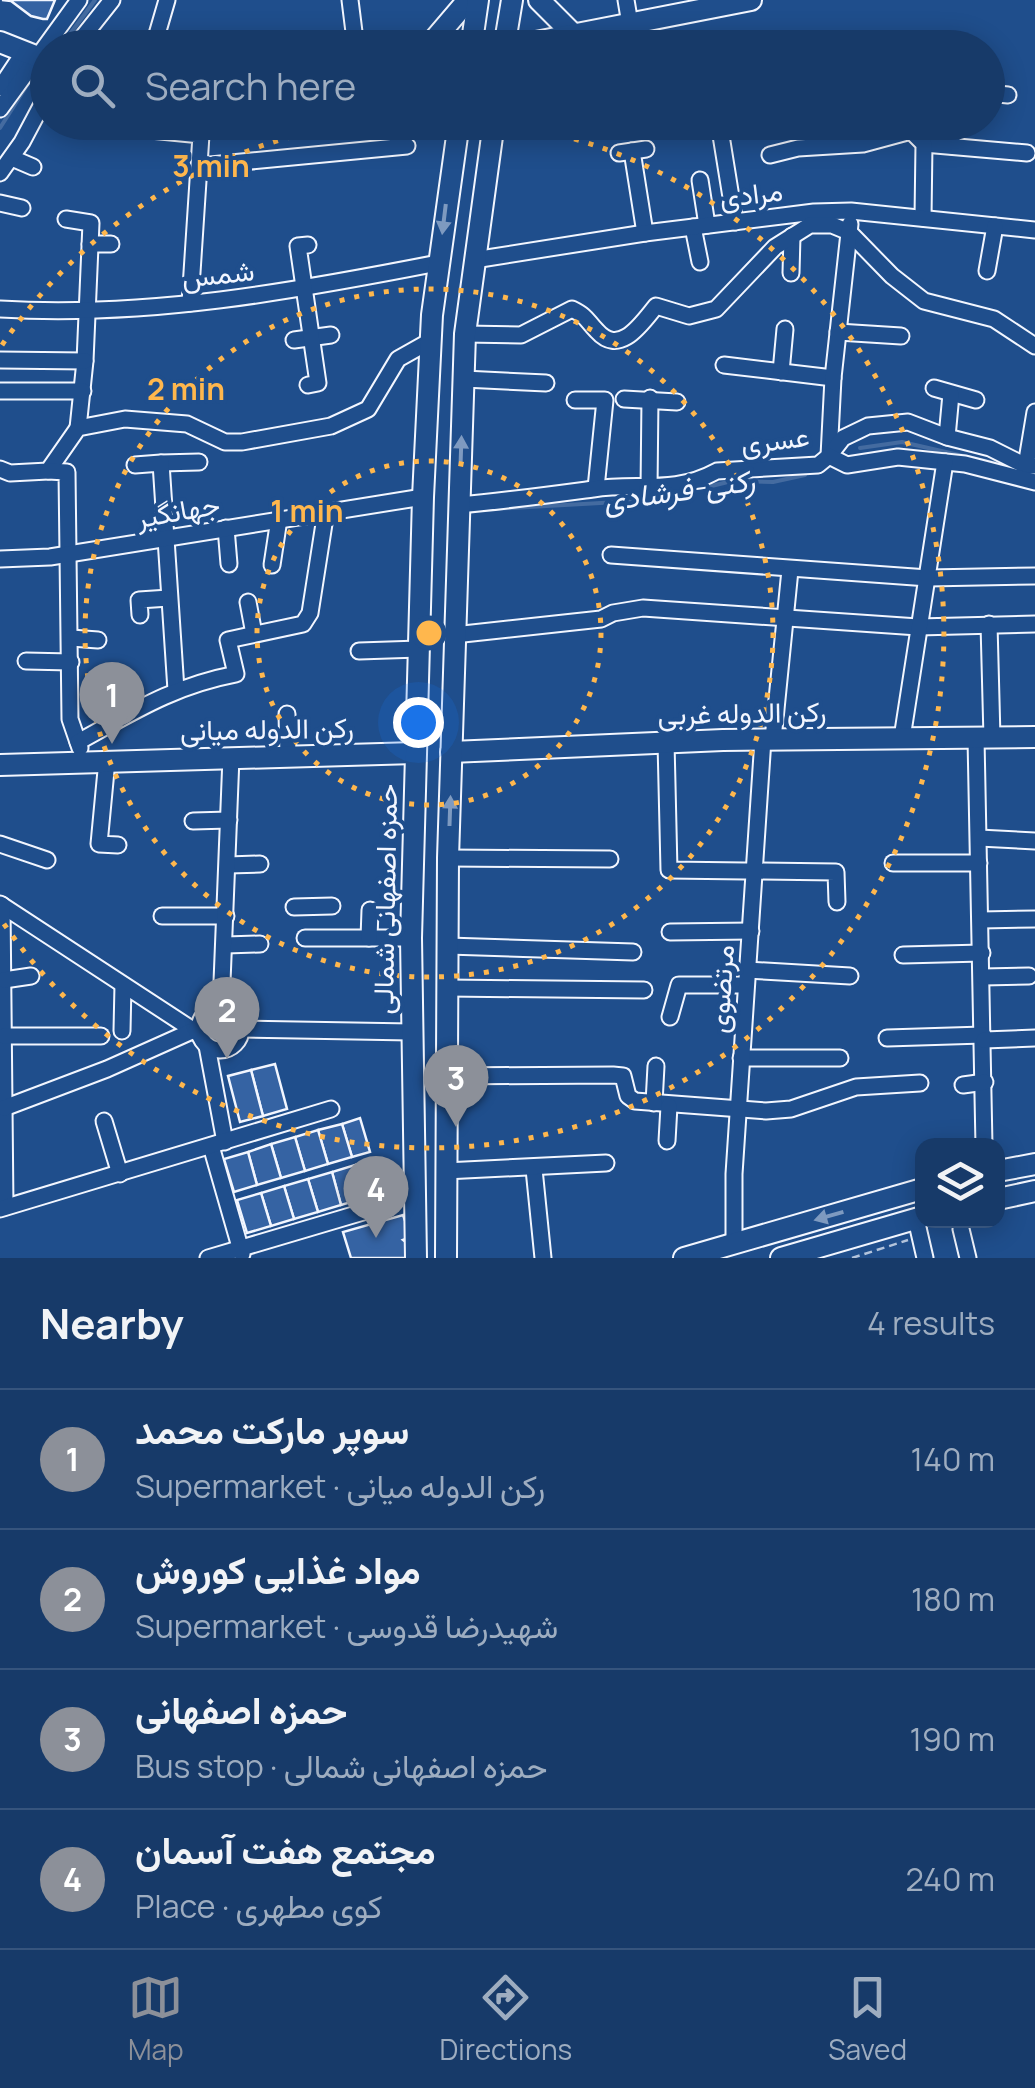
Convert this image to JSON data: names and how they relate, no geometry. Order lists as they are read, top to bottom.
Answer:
{
  "streets": {
    "main road": ["رکن الدوله غربی", "رکن الدوله میانی", "حمزه اصفهانی شمالی"],
    "street": [
      "مرادی",
      "شمس",
      "عسری",
      "جهانگیر",
      "مرتضوی"
    ]
  },
  "crossings": [
    ["شمس", "حمزه اصفهانی شمالی"],
    ["جهانگیر", "حمزه اصفهانی شمالی"],
    ["رکن الدوله غربی", "مرتضوی"],
    ["رکن الدوله میانی", "حمزه اصفهانی شمالی"]
  ],
  "water": ["رکنی-فرشادی"],
  "page": {
    "search": "Search here",
    "pins": [
      "1",
      "2",
      "3",
      "4"
    ],
    "heading": ["Nearby", "4 results"],
    "list": [
      {
        "mark": "1",
        "name": "سوپر مارکت محمد",
        "note": "Supermarket · رکن الدوله میانی",
        "value": "140 m"
      },
      {
        "mark": "2",
        "name": "مواد غذایی کوروش",
        "note": "Supermarket · شهیدرضا قدوسی",
        "value": "180 m"
      },
      {
        "mark": "3",
        "name": "حمزه اصفهانی",
        "note": "Bus stop · حمزه اصفهانی شمالی",
        "value": "190 m"
      },
      {
        "mark": "4",
        "name": "مجتمع هفت آسمان",
        "note": "Place · کوی مطهری",
        "value": "240 m"
      }
    ],
    "nav": ["Map", "Directions", "Saved"]
  },
  "rings": ["3 min", "2 min", "1 min"]
}
